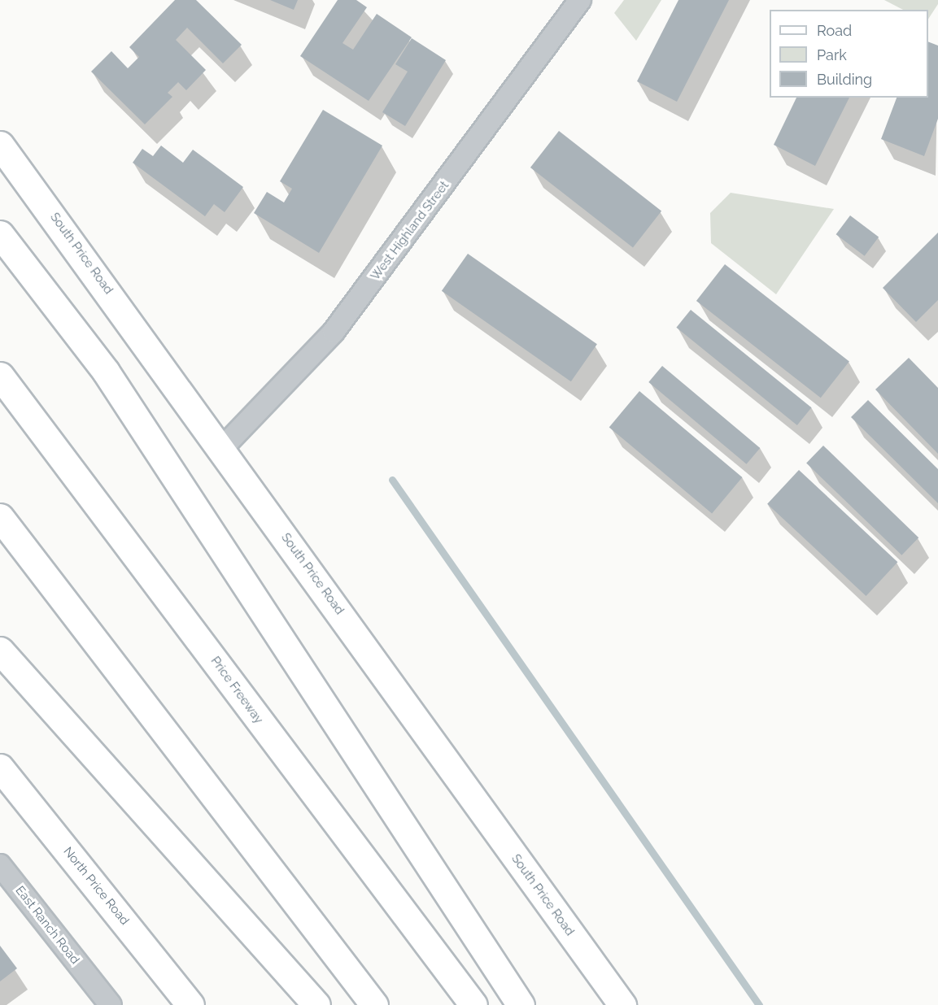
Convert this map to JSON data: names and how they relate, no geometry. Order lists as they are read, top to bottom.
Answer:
{
  "streets": {
    "main road": ["South Price Road", "Price Freeway", "North Price Road"],
    "street": ["West Highland Street", "East Ranch Road"]
  },
  "crossings": [
    ["West Highland Street", "South Price Road"]
  ],
  "legend": ["Road", "Park", "Building"]
}
